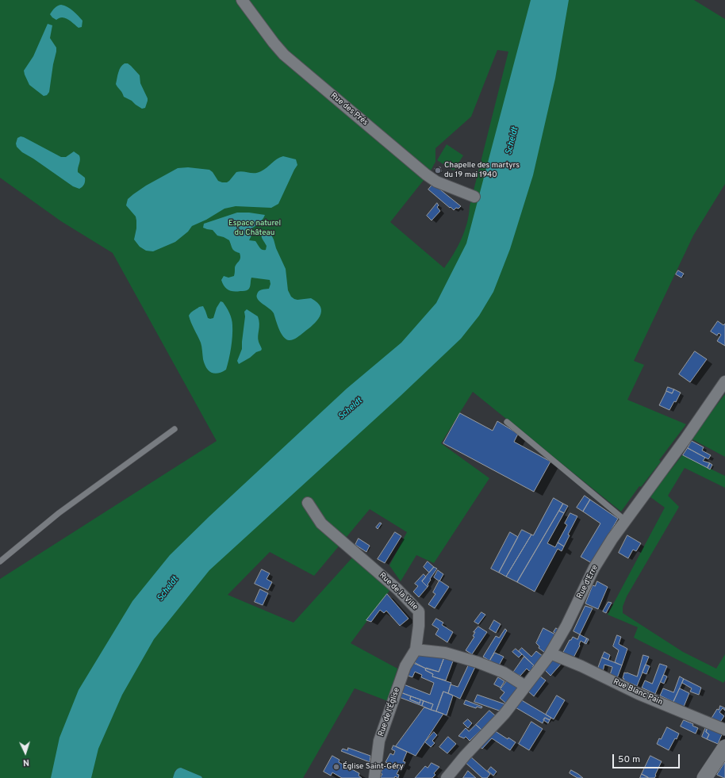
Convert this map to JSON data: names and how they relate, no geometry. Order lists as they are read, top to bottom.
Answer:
{
  "streets": {
    "street": [
      "Rue des Prés",
      "Rue d'Erre",
      "Rue de la Ville",
      "Rue Blanc Pain",
      "Rue de l'Église"
    ]
  },
  "crossings": [
    ["Rue d'Erre", "Rue Blanc Pain"],
    ["Rue de la Ville", "Rue de l'Église"]
  ],
  "water": ["Scheldt"],
  "parks": ["Espace naturel du Château"],
  "places": ["Chapelle des martyrs du 19 mai 1940", "Église Saint-Géry"],
  "scale_bar": "50 m",
  "north": "bottom"
}
